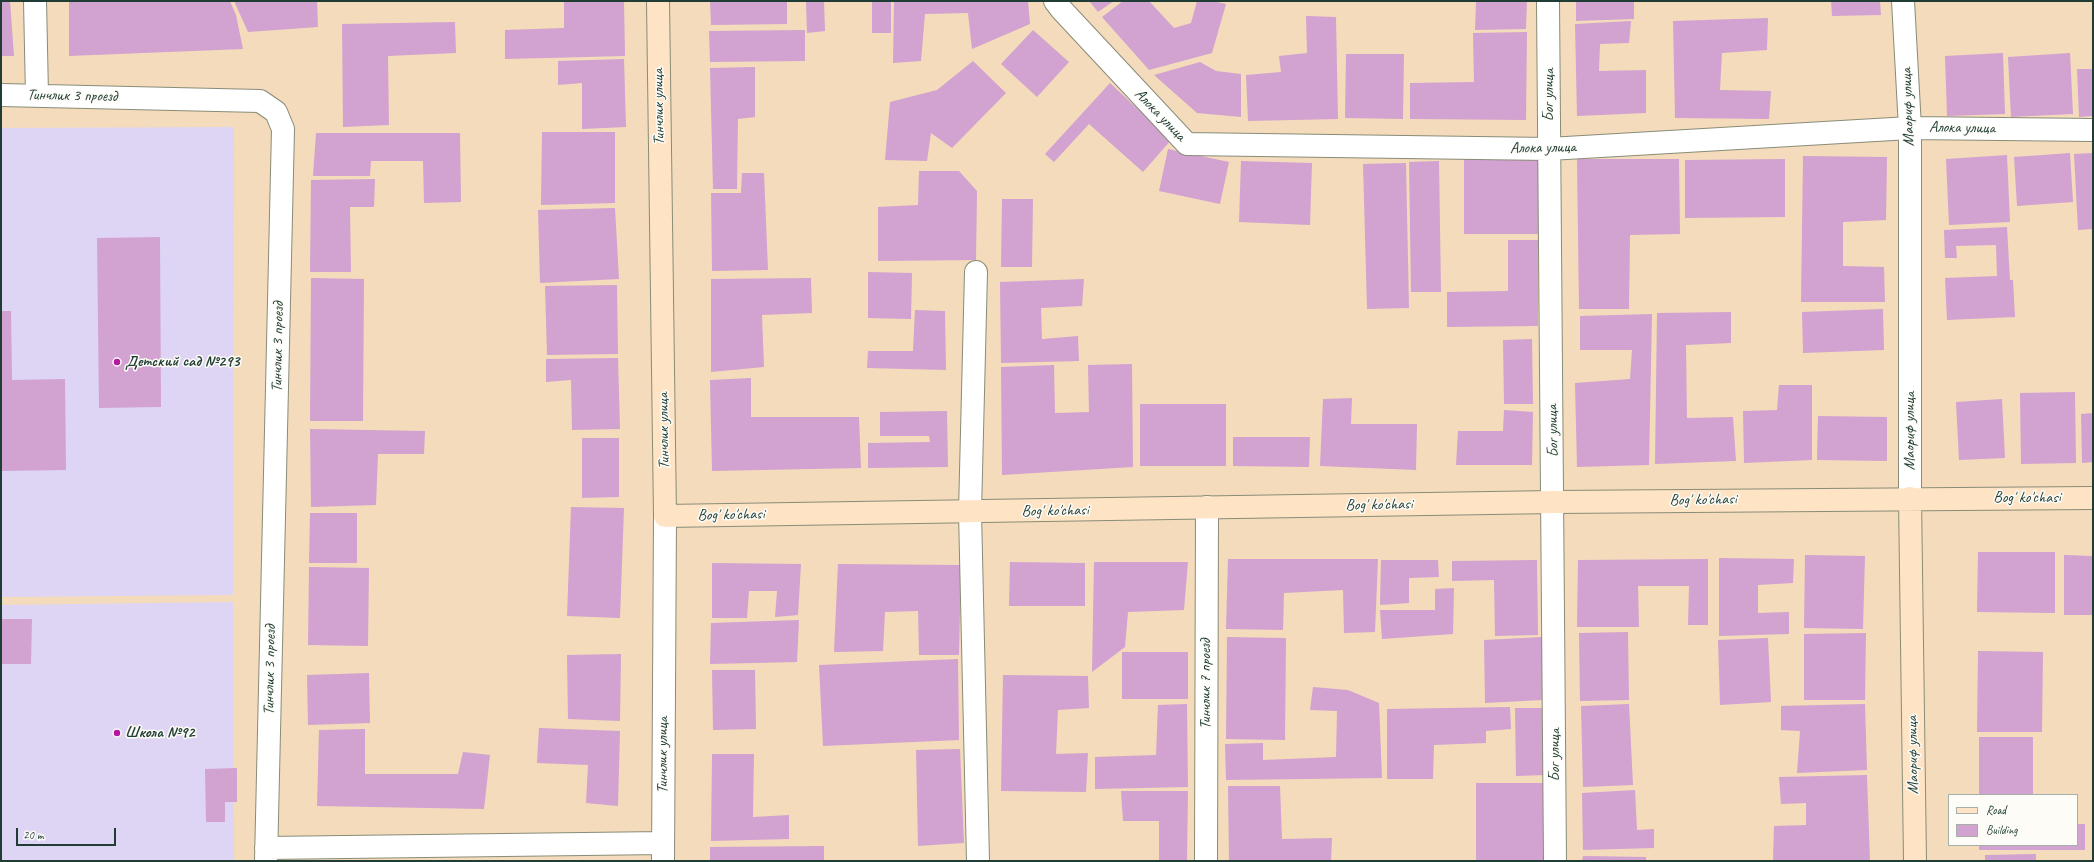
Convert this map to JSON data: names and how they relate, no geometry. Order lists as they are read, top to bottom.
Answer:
{
  "streets": {
    "street": [
      "Бог улица",
      "Тинчлик 3 проезд",
      "Тинчлик улица",
      "Маориф улица",
      "Алока улица",
      "Bog' ko'chasi",
      "Тинчлик 7 проезд"
    ]
  },
  "crossings": [
    ["Бог улица", "Алока улица"],
    ["Бог улица", "Bog' ko'chasi"],
    ["Тинчлик улица", "Bog' ko'chasi"],
    ["Маориф улица", "Алока улица"],
    ["Маориф улица", "Bog' ko'chasi"],
    ["Bog' ko'chasi", "Тинчлик 7 проезд"]
  ],
  "places": ["Детский сад №293", "Школа №92"],
  "legend": ["Road", "Building"],
  "scale_bar": "20 m"
}
